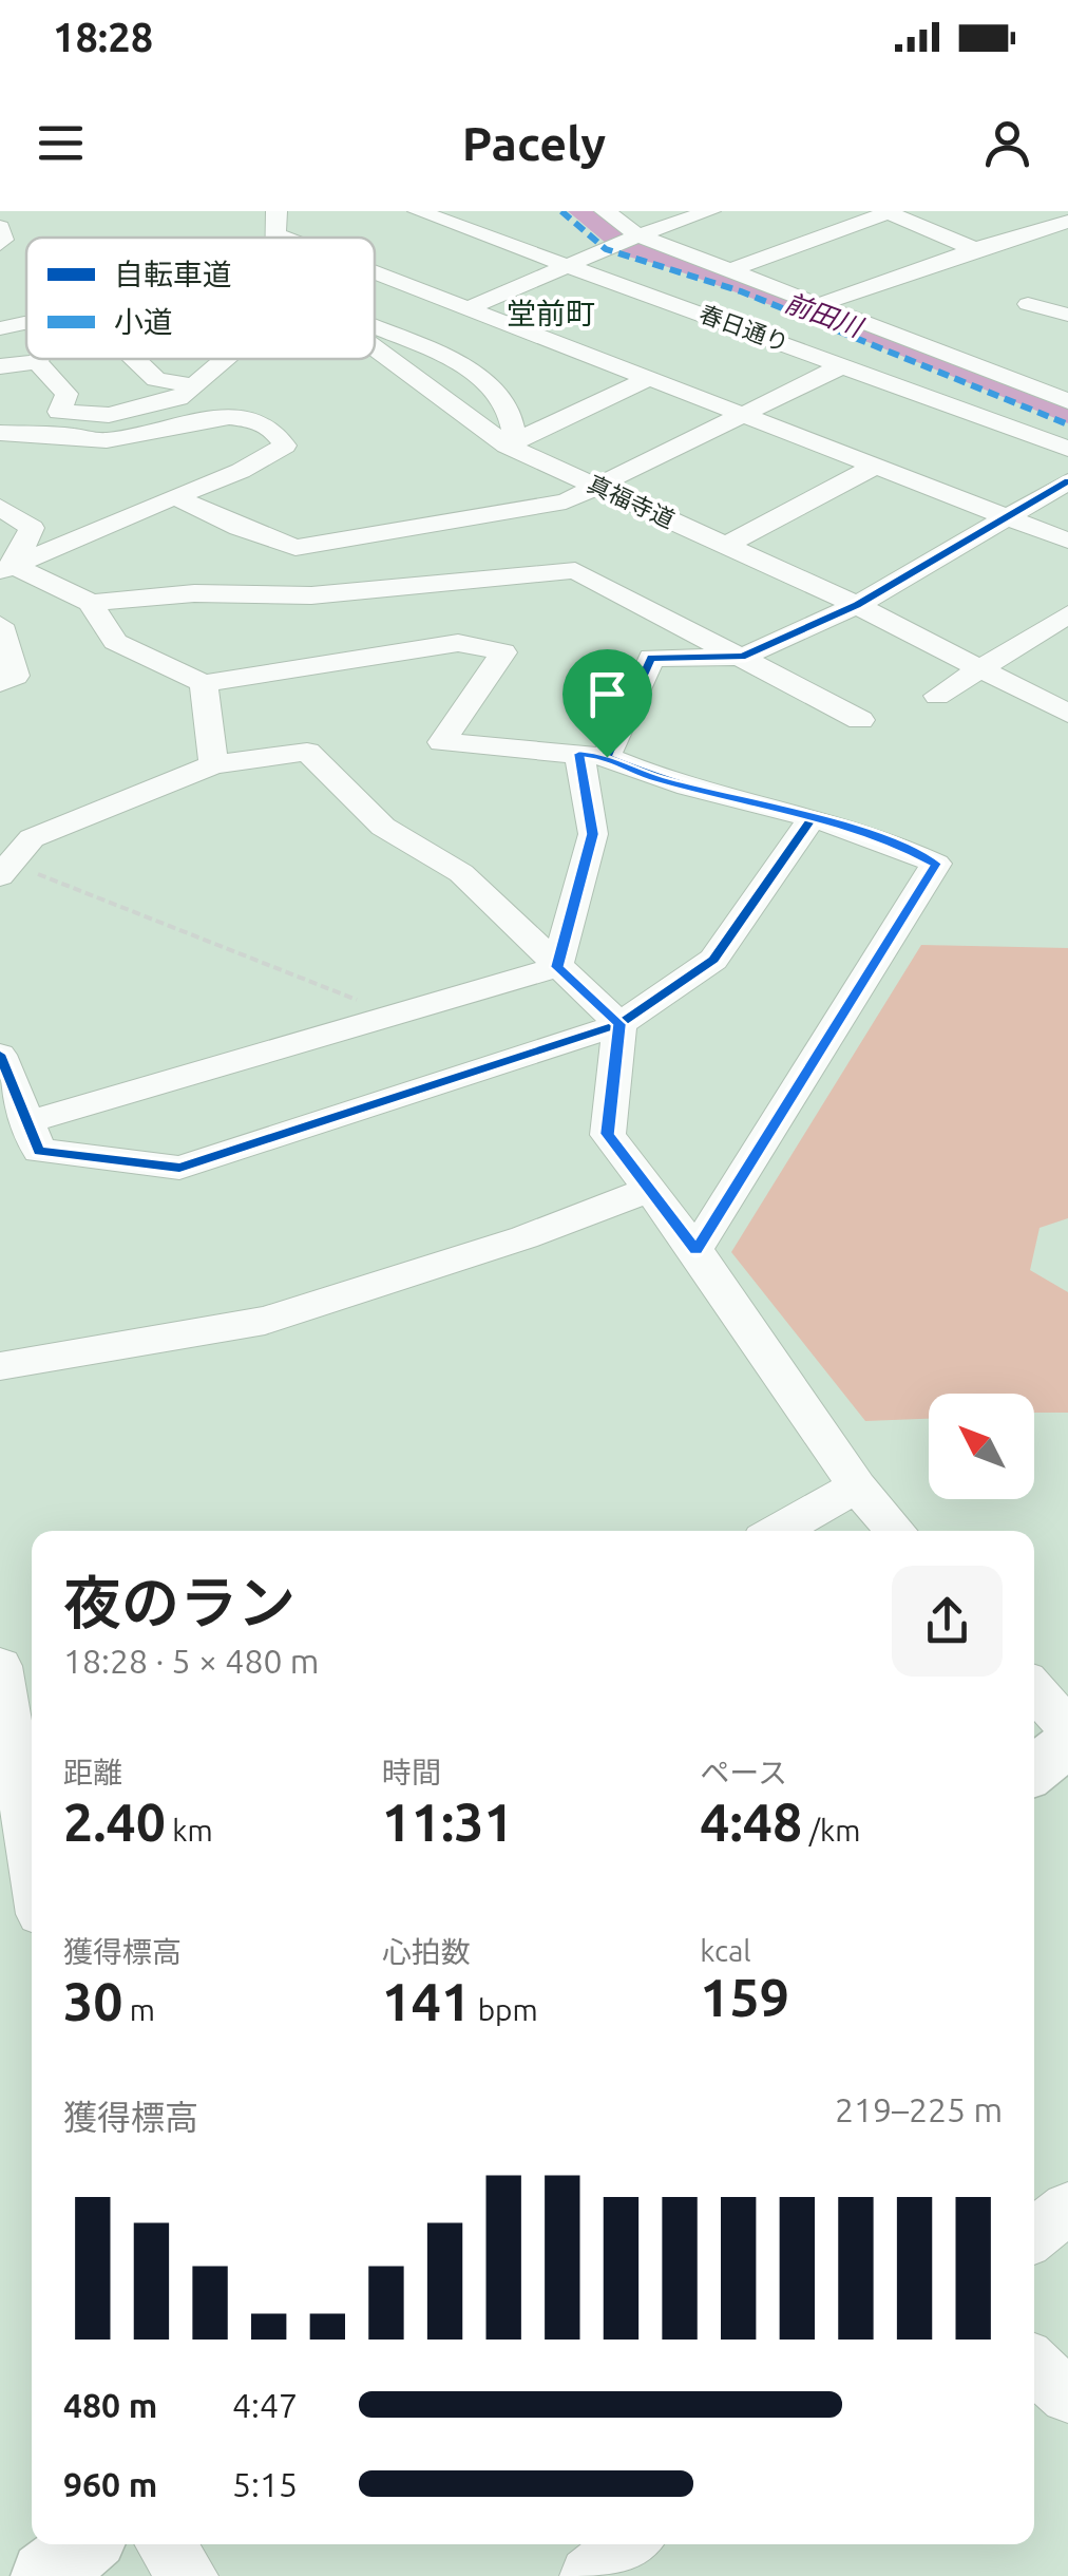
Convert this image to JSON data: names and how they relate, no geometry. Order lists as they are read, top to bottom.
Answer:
{
  "streets": {
    "street": ["春日通り", "真福寺道"]
  },
  "districts": ["堂前町"],
  "water": ["前田川"],
  "legend": ["自転車道", "小道"],
  "north": "top left",
  "page": {
    "status": "18:28",
    "header": "Pacely",
    "heading": ["夜のラン", "18:28 · 5 × 480 m"],
    "stats": [
      ["距離", "2.40 km"],
      ["時間", "11:31"],
      ["ペース", "4:48 /km"],
      ["獲得標高", "30 m"],
      ["心拍数", "141 bpm"],
      ["kcal", "159"]
    ],
    "chart": ["獲得標高", "219–225 m"],
    "list": [
      {
        "name": "480 m",
        "note": "4:47"
      },
      {
        "name": "960 m",
        "note": "5:15"
      }
    ]
  }
}
